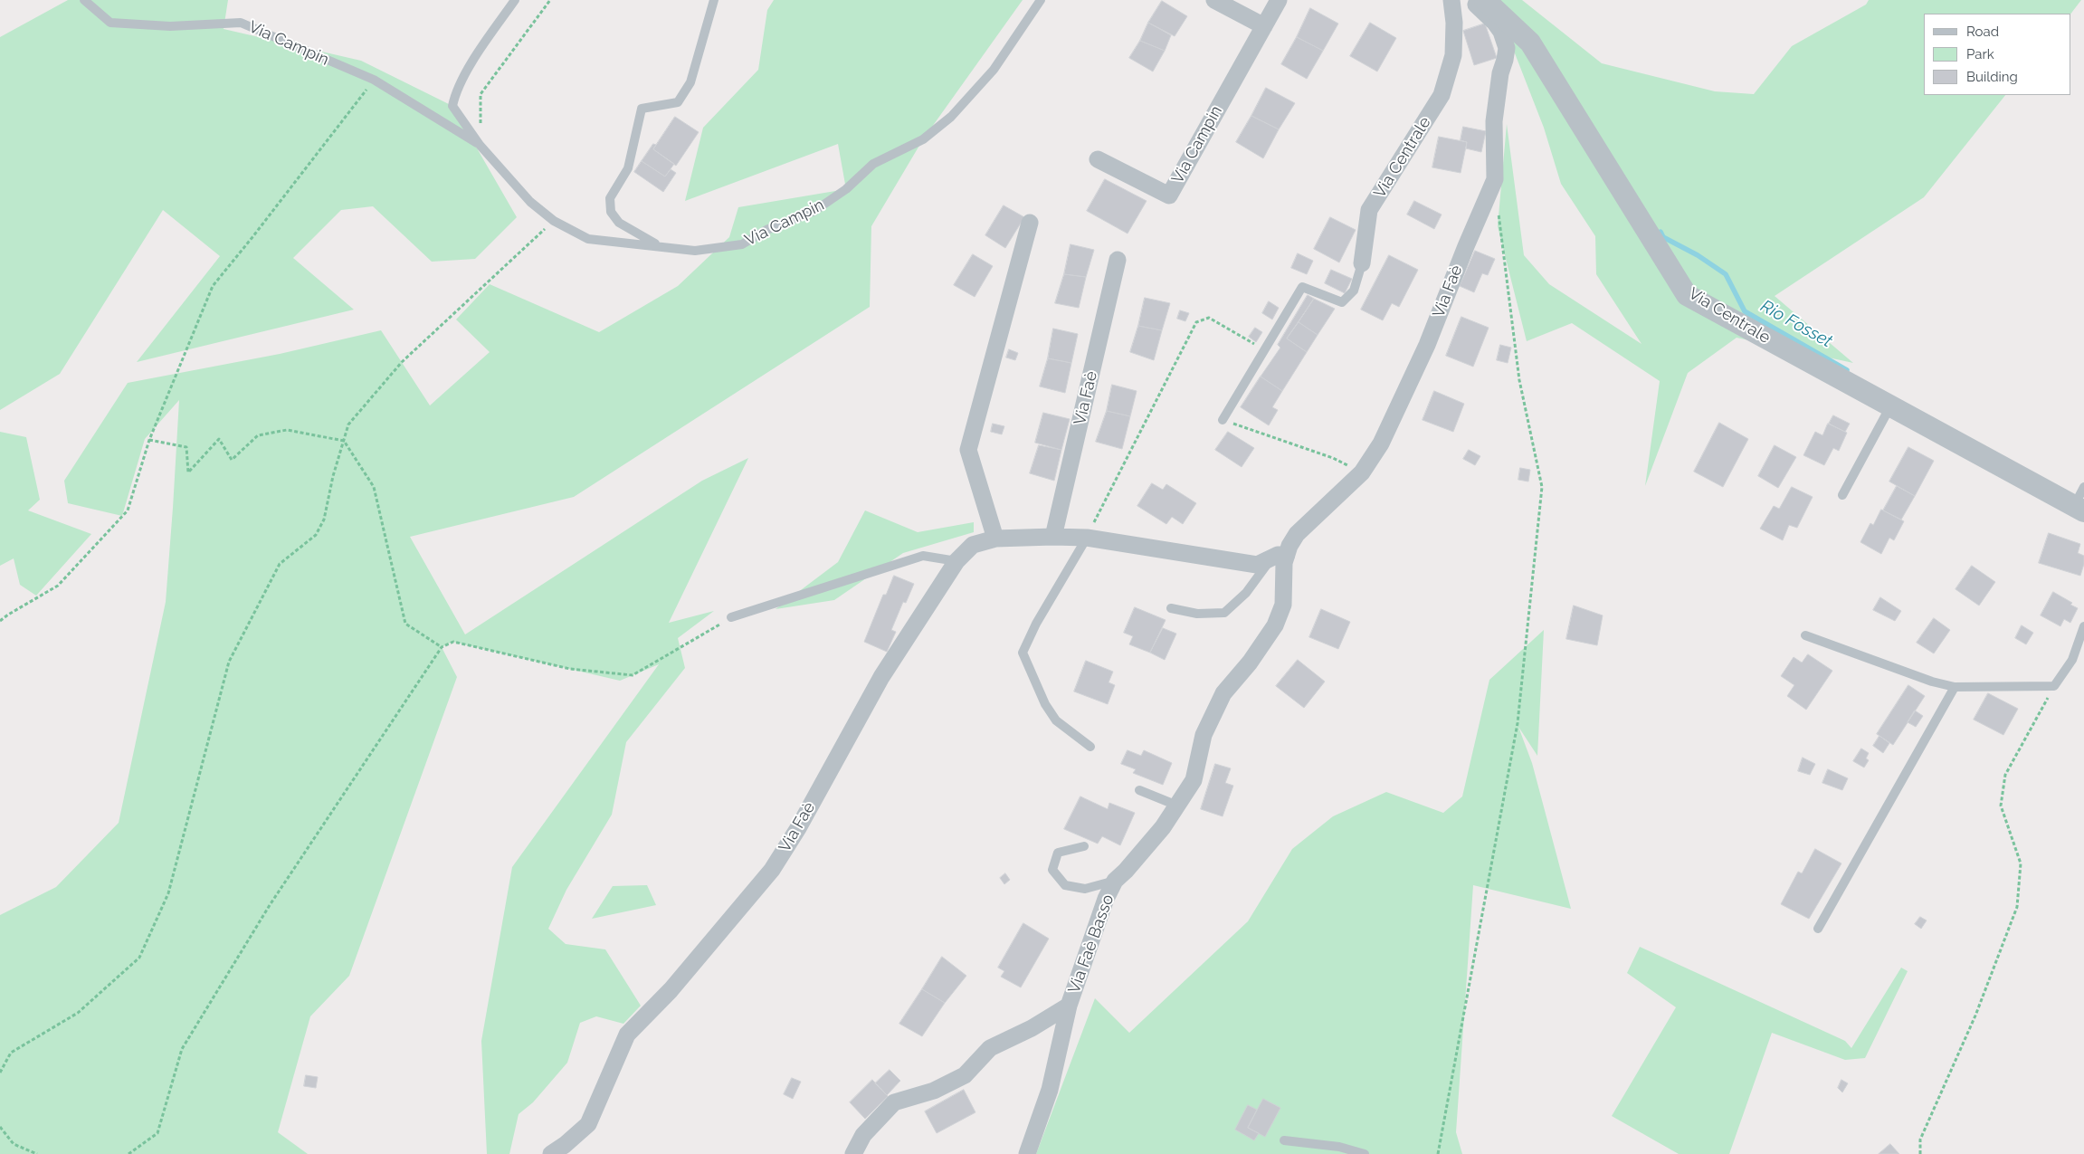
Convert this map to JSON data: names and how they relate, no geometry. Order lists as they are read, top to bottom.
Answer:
{
  "streets": {
    "street": [
      "Via Campin",
      "Via Centrale",
      "Via Faè",
      "Via Faè Basso"
    ]
  },
  "crossings": [
    ["Via Faè", "Via Faè Basso"]
  ],
  "water": ["Rio Fosset"],
  "legend": ["Road", "Park", "Building"]
}
